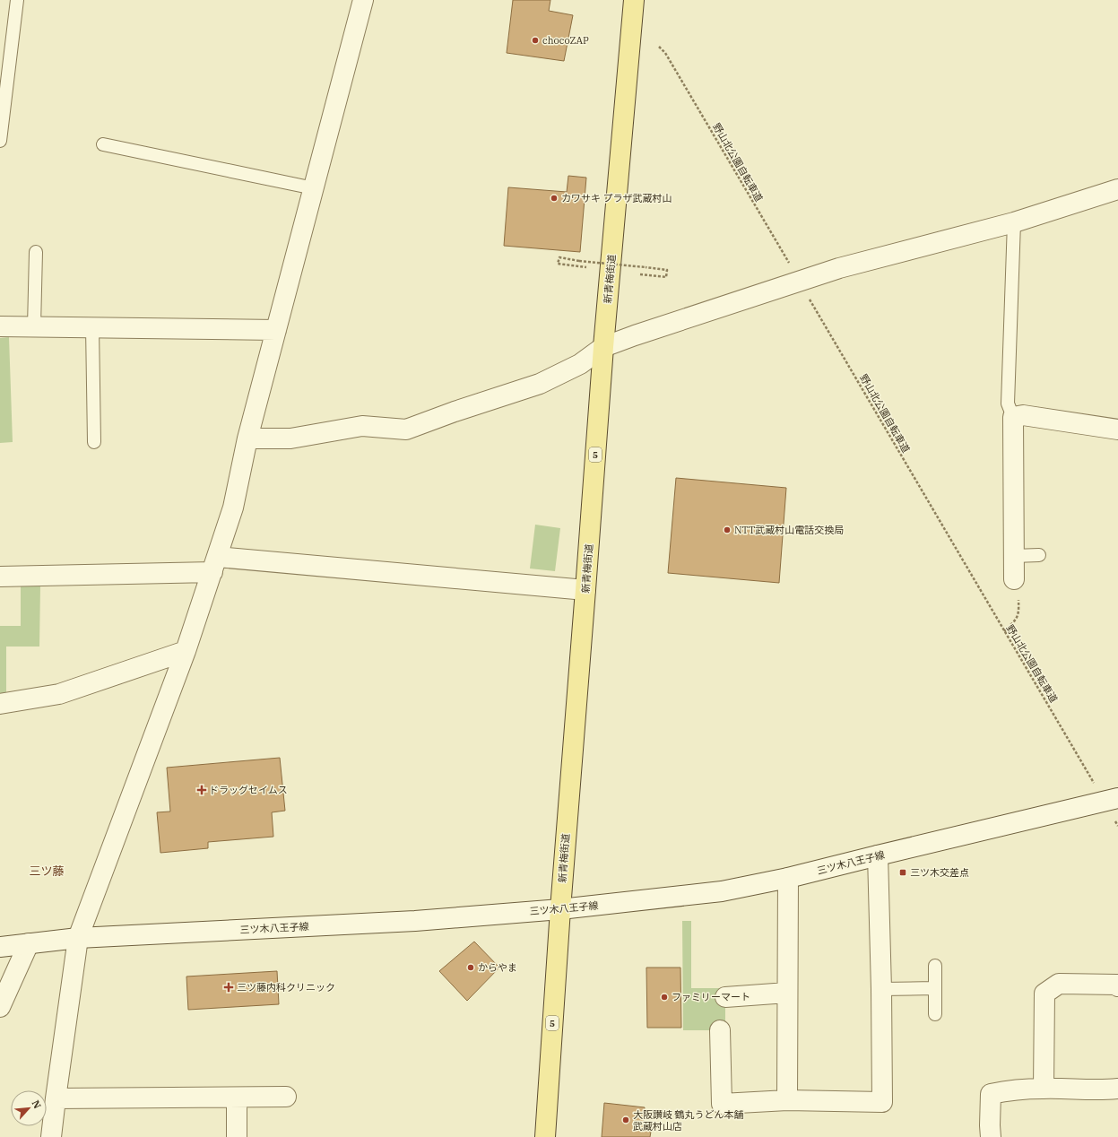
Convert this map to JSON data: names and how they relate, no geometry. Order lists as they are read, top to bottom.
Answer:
{
  "streets": {
    "main road": ["新青梅街道", "5"],
    "street": ["三ツ木八王子線"],
    "path": ["野山北公園自転車道"]
  },
  "crossings": [
    ["新青梅街道", "三ツ木八王子線"]
  ],
  "districts": ["三ツ藤"],
  "places": {
    "other": [
      "chocoZAP",
      "カワサキ プラザ武蔵村山",
      "NTT武蔵村山電話交換局",
      "からやま",
      "ファミリーマート",
      "大阪讃岐 鶴丸うどん本舗 武蔵村山店"
    ],
    "health": ["ドラッグセイムス", "三ツ藤内科クリニック"],
    "transit": ["三ツ木交差点"]
  },
  "north": "top right"
}
